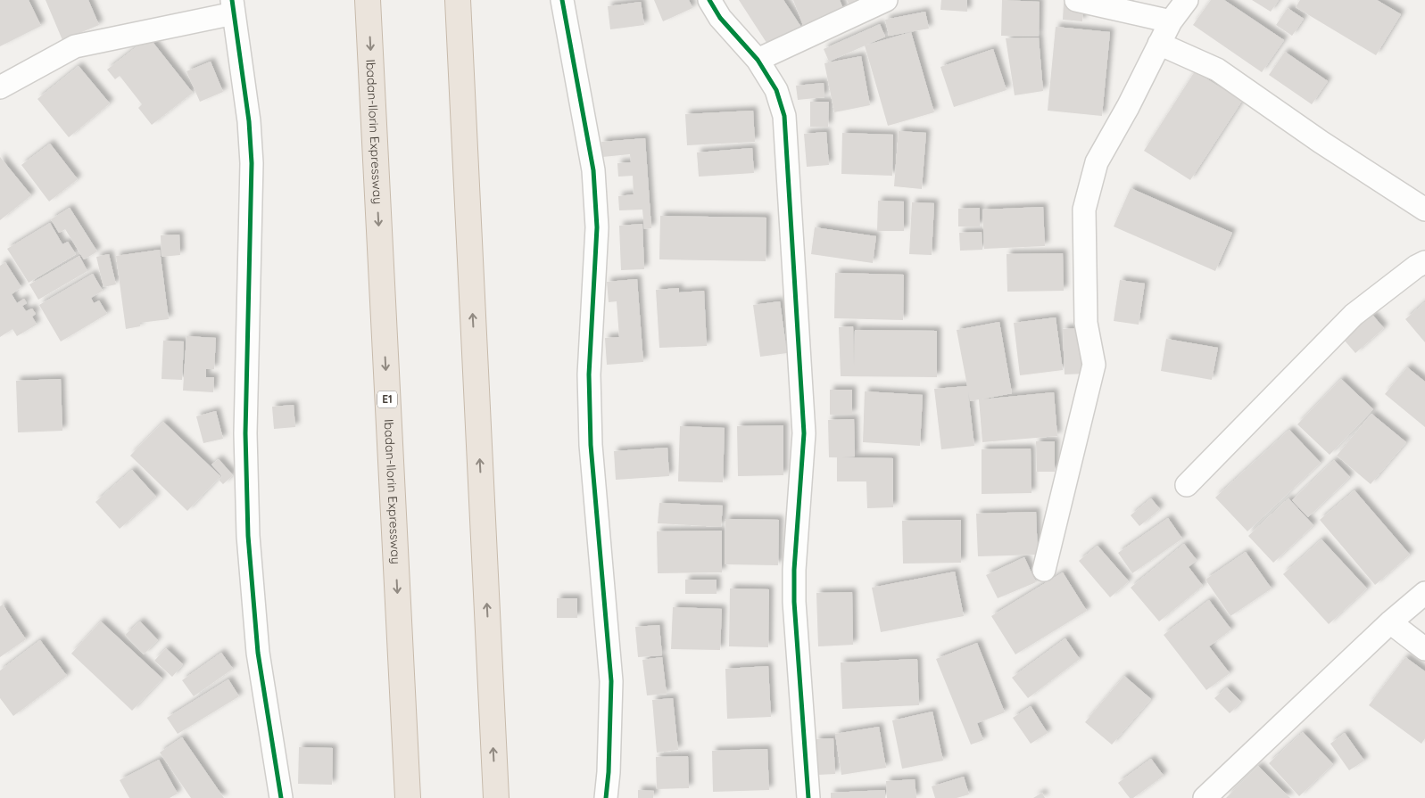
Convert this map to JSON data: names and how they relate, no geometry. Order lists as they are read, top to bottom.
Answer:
{
  "streets": {
    "highway": ["Ibadan-Ilorin Expressway", "E1"]
  }
}
